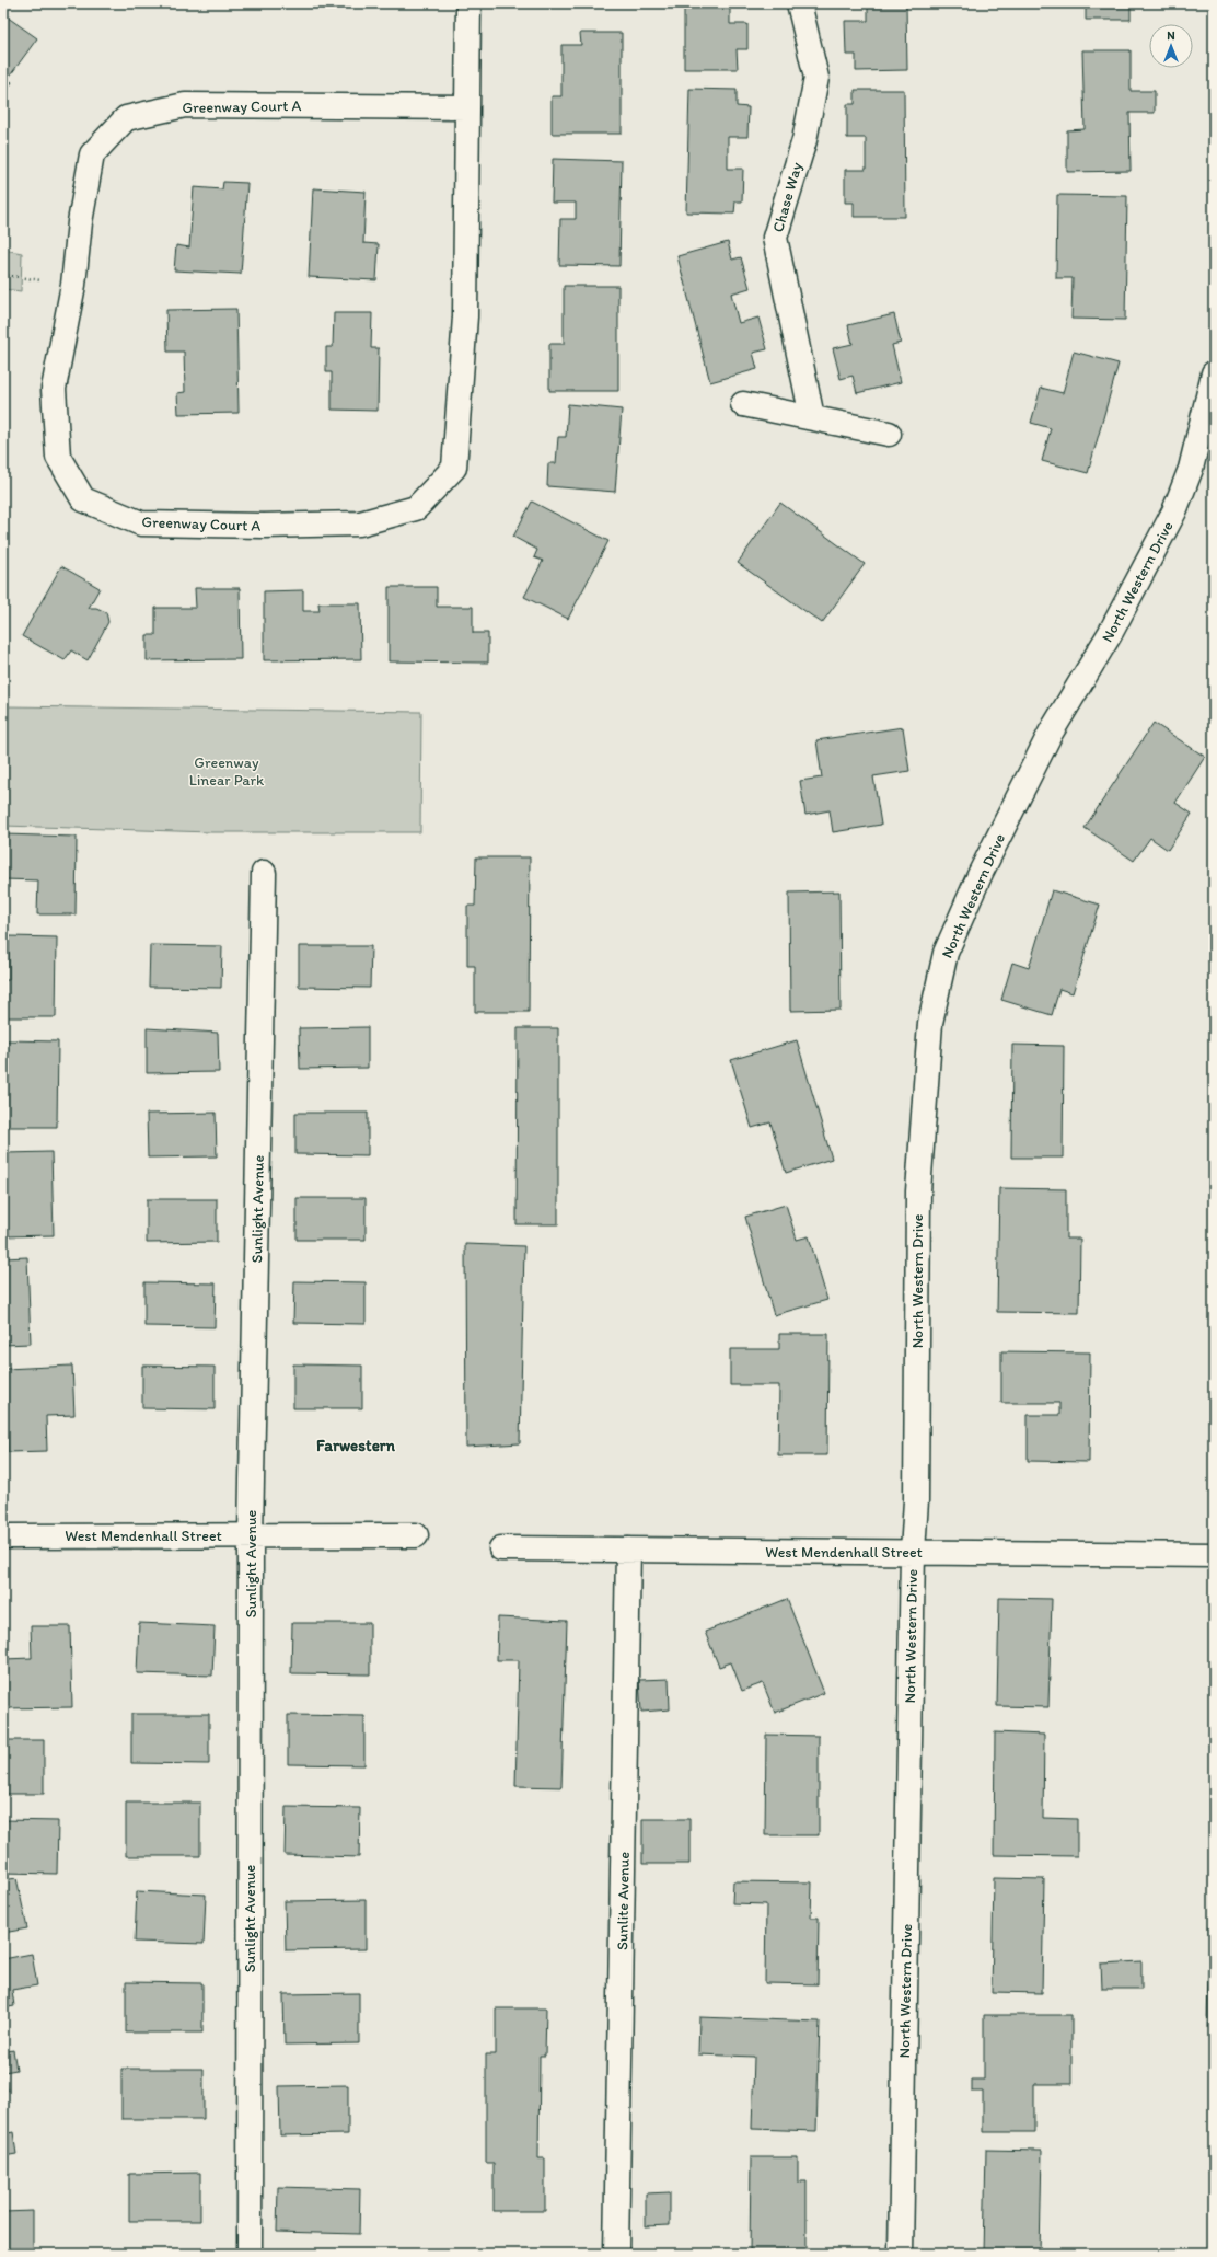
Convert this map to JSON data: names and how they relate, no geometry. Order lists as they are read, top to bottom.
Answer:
{
  "streets": {
    "street": [
      "Greenway Court A",
      "Chase Way",
      "North Western Drive",
      "Sunlight Avenue",
      "West Mendenhall Street",
      "Sunlite Avenue"
    ]
  },
  "crossings": [
    ["North Western Drive", "West Mendenhall Street"],
    ["Sunlight Avenue", "West Mendenhall Street"],
    ["West Mendenhall Street", "Sunlite Avenue"]
  ],
  "districts": ["Farwestern"],
  "parks": ["Greenway Linear Park"],
  "north": "top"
}
